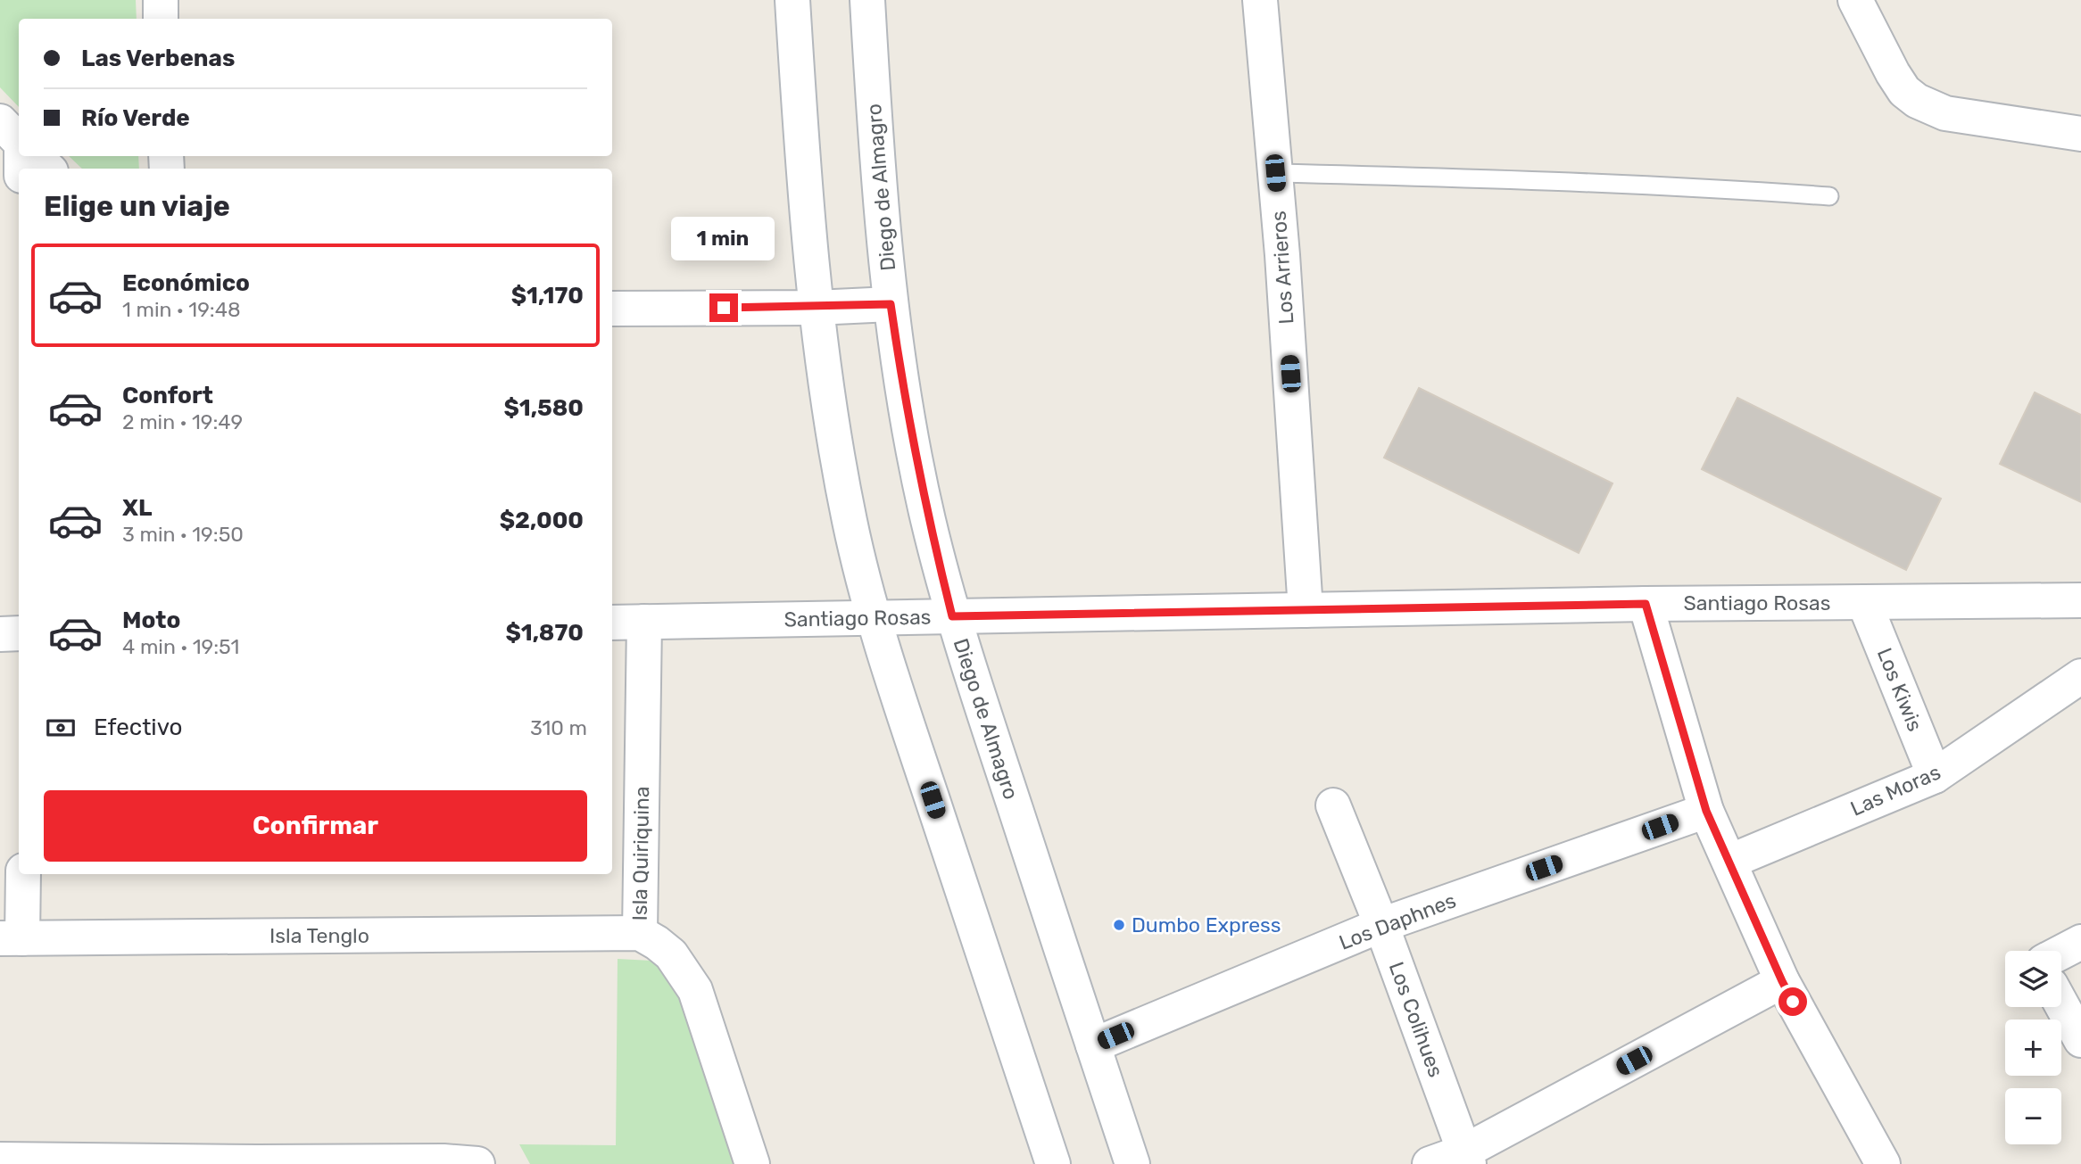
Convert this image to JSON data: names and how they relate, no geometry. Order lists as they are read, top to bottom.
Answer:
{
  "streets": {
    "street": [
      "Diego de Almagro",
      "Los Arrieros",
      "Santiago Rosas",
      "Los Kiwis",
      "Las Moras",
      "Isla Quiriquina",
      "Los Daphnes",
      "Isla Tenglo",
      "Los Colihues"
    ]
  },
  "crossings": [
    ["Diego de Almagro", "Santiago Rosas"],
    ["Diego de Almagro", "Los Daphnes"],
    ["Los Arrieros", "Santiago Rosas"],
    ["Santiago Rosas", "Los Kiwis"],
    ["Santiago Rosas", "Isla Quiriquina"],
    ["Los Kiwis", "Las Moras"],
    ["Isla Quiriquina", "Isla Tenglo"],
    ["Los Daphnes", "Los Colihues"]
  ],
  "places": ["Dumbo Express"],
  "page": {
    "banner": ["Las Verbenas", "Río Verde"],
    "heading": "Elige un viaje",
    "bubble": "1 min",
    "list": [
      {
        "name": "Económico",
        "note": "1 min · 19:48",
        "value": "$1,170"
      },
      {
        "name": "Confort",
        "note": "2 min · 19:49",
        "value": "$1,580"
      },
      {
        "name": "XL",
        "note": "3 min · 19:50",
        "value": "$2,000"
      },
      {
        "name": "Moto",
        "note": "4 min · 19:51",
        "value": "$1,870"
      }
    ],
    "pay": ["Efectivo", "310 m"],
    "buttons": "Confirmar",
    "map_buttons": ["+", "−"]
  }
}
